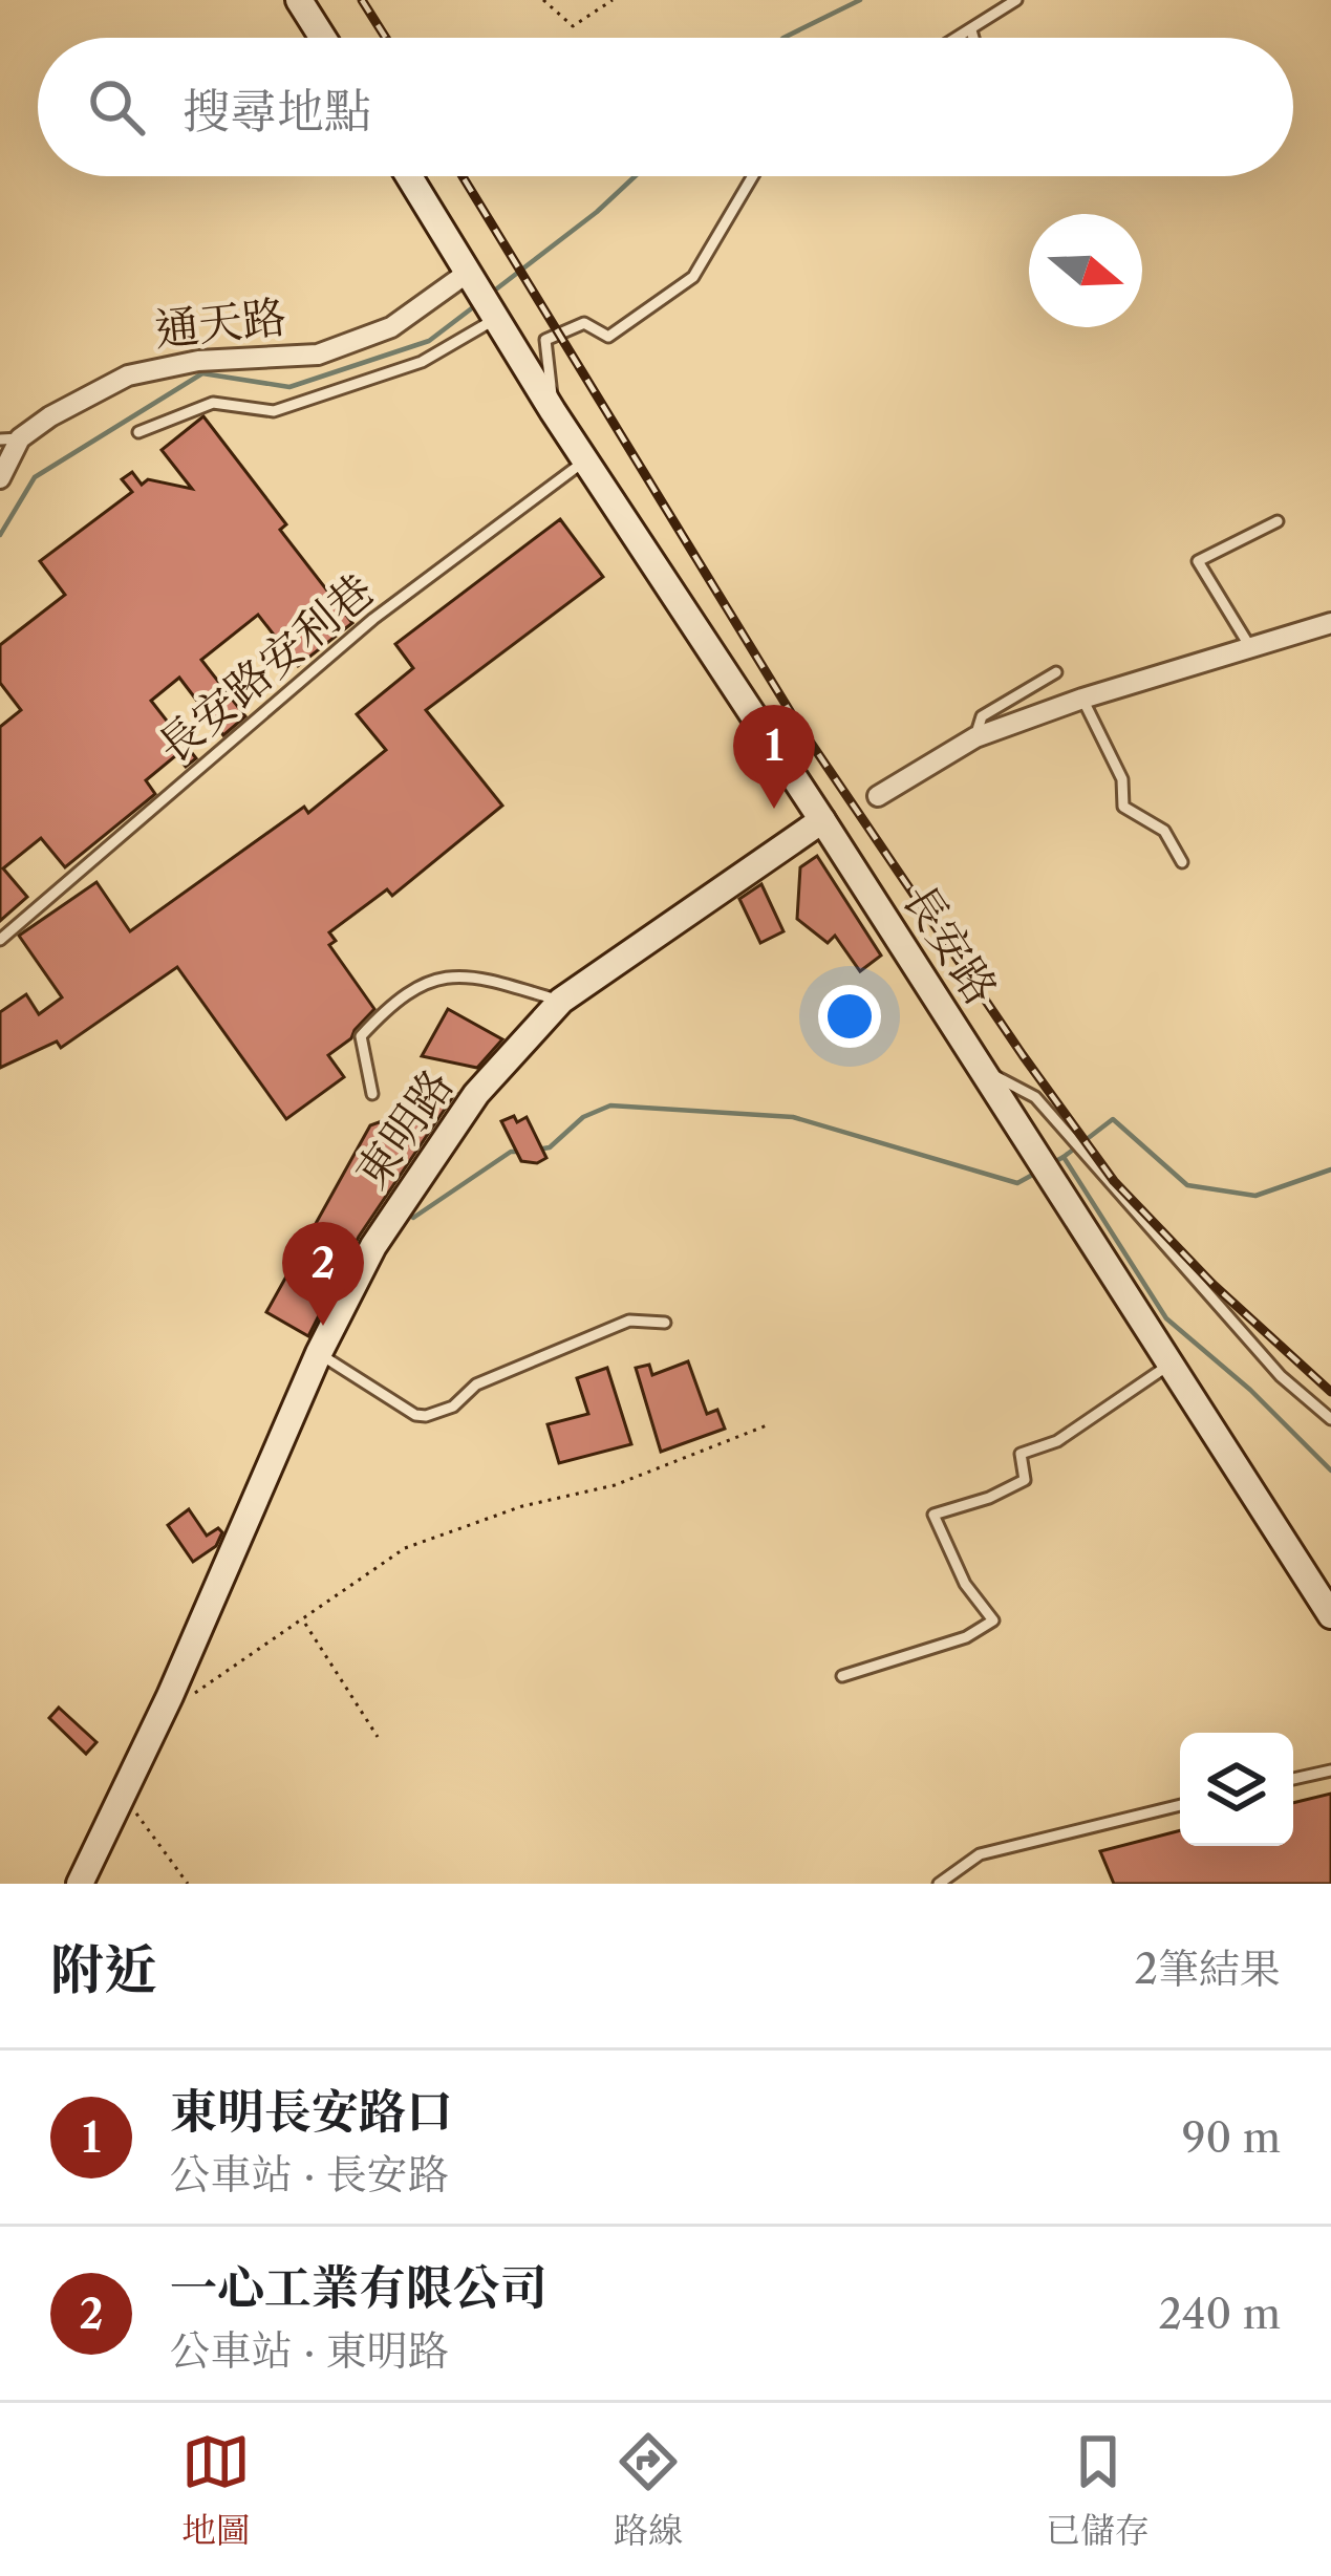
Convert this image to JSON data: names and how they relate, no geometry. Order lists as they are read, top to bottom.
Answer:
{
  "streets": {
    "main road": ["長安路", "東明路"],
    "street": ["通天路"],
    "lane": ["長安路安利巷"]
  },
  "crossings": [
    ["長安路安利巷", "長安路"],
    ["長安路", "東明路"]
  ],
  "north": "right",
  "page": {
    "search": "搜尋地點",
    "pins": ["1", "2"],
    "heading": ["附近", "2筆結果"],
    "list": [
      {
        "mark": "1",
        "name": "東明長安路口",
        "note": "公車站 · 長安路",
        "value": "90 m"
      },
      {
        "mark": "2",
        "name": "一心工業有限公司",
        "note": "公車站 · 東明路",
        "value": "240 m"
      }
    ],
    "nav": ["地圖", "路線", "已儲存"]
  }
}
